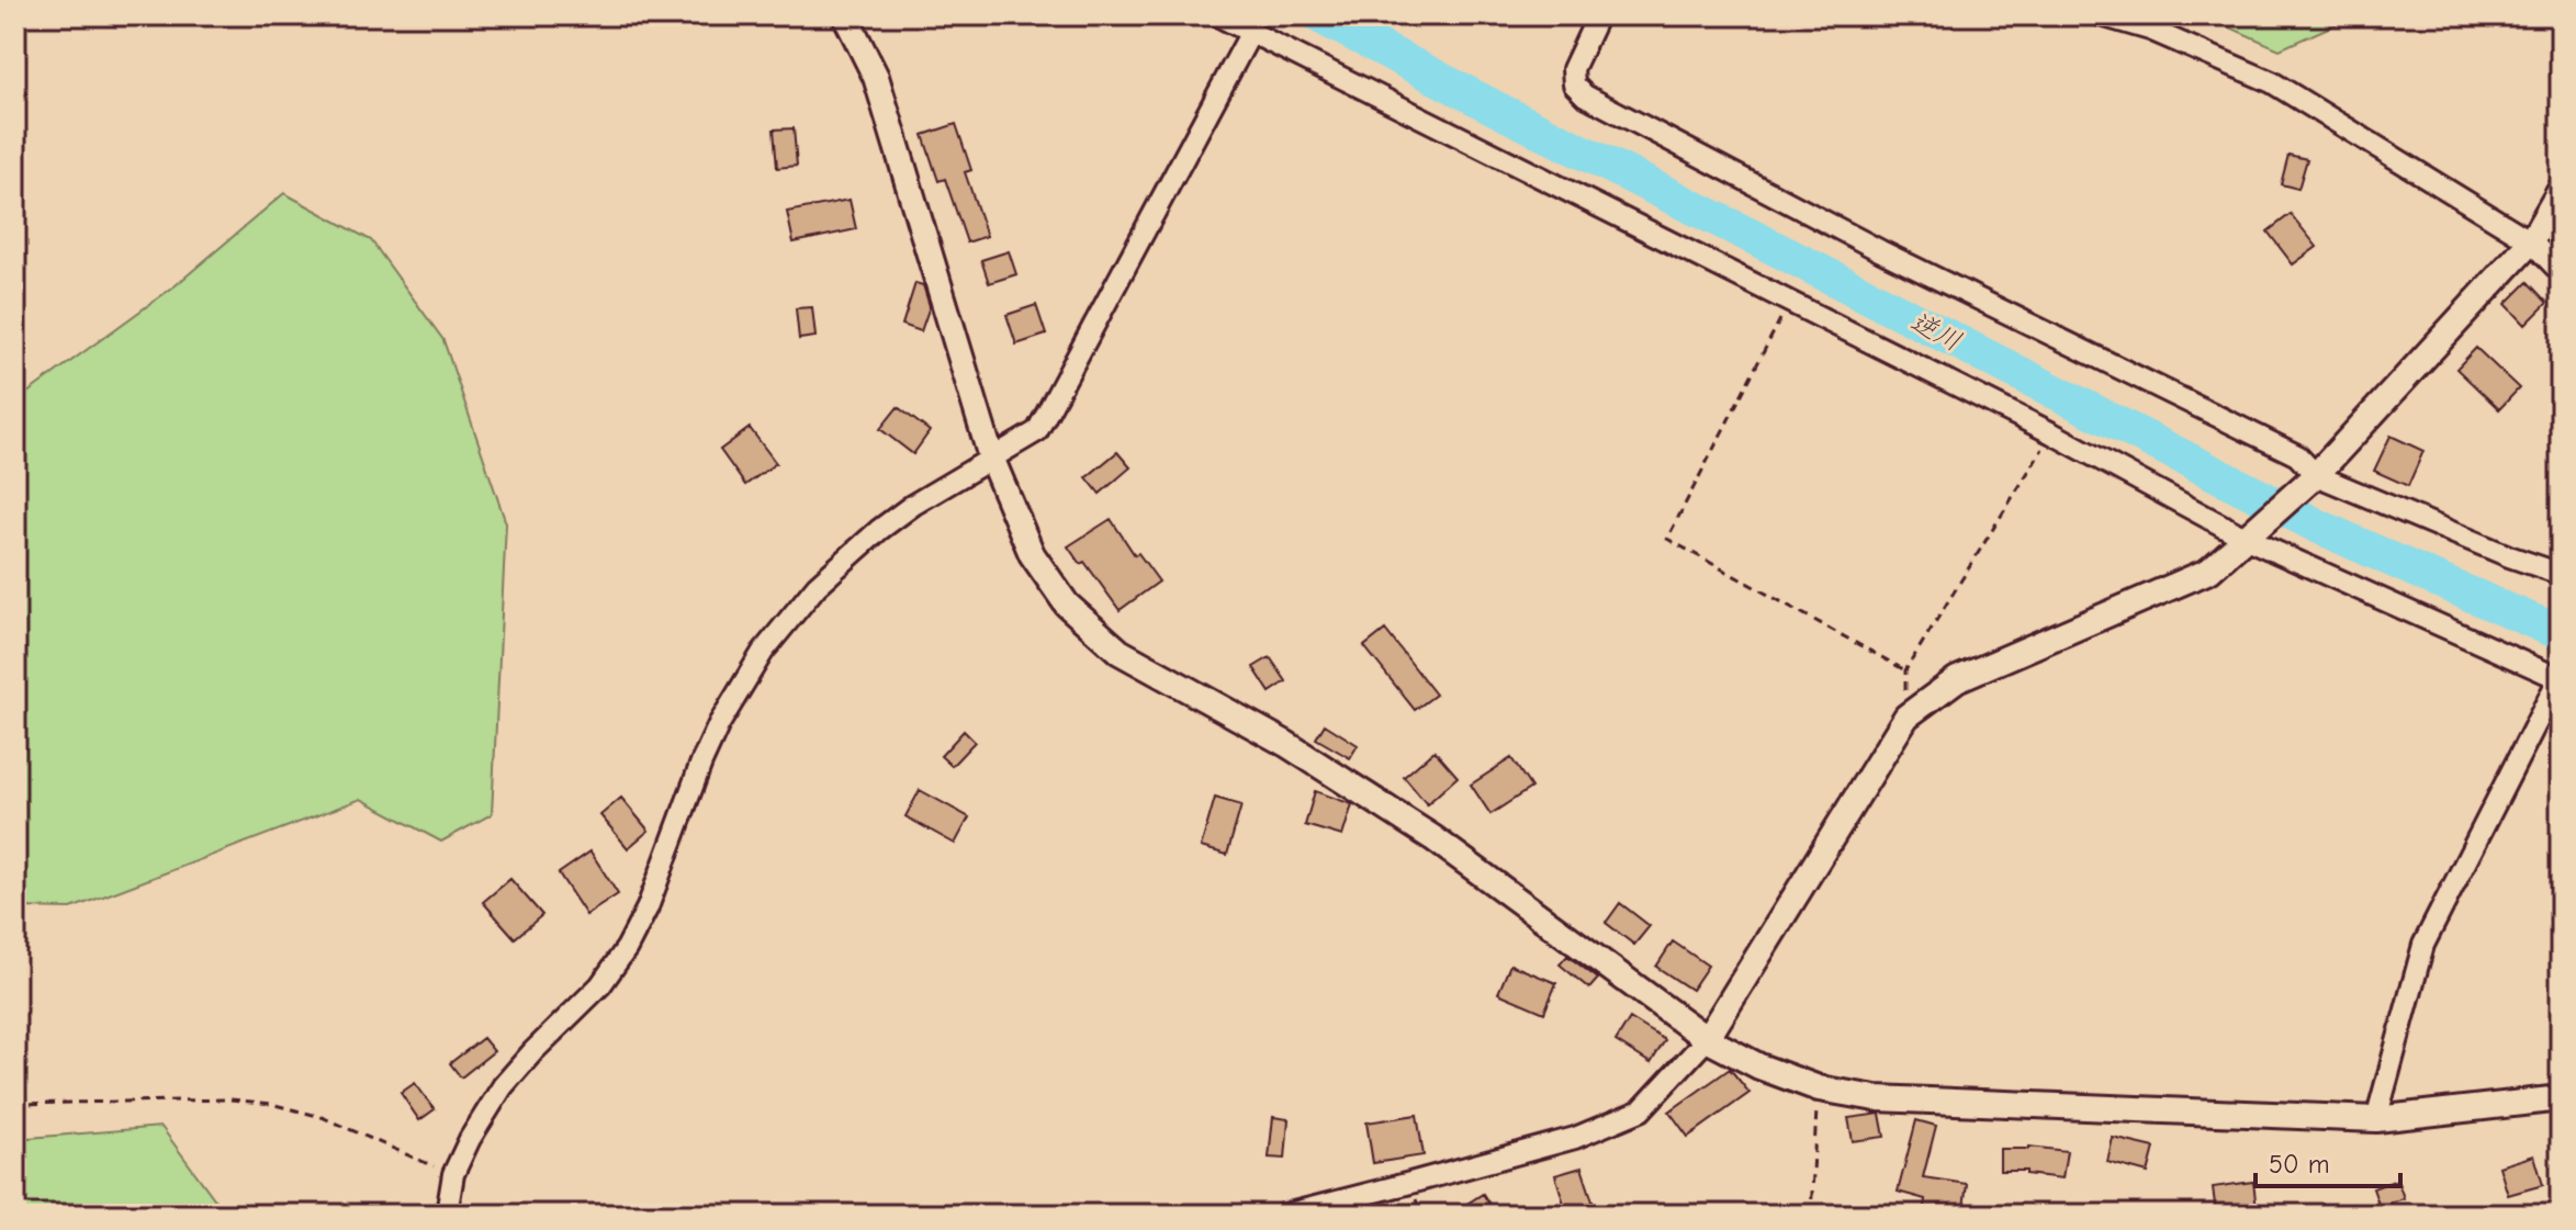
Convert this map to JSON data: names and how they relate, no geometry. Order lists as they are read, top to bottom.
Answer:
{
  "water": ["逆川"],
  "scale_bar": "50 m"
}
